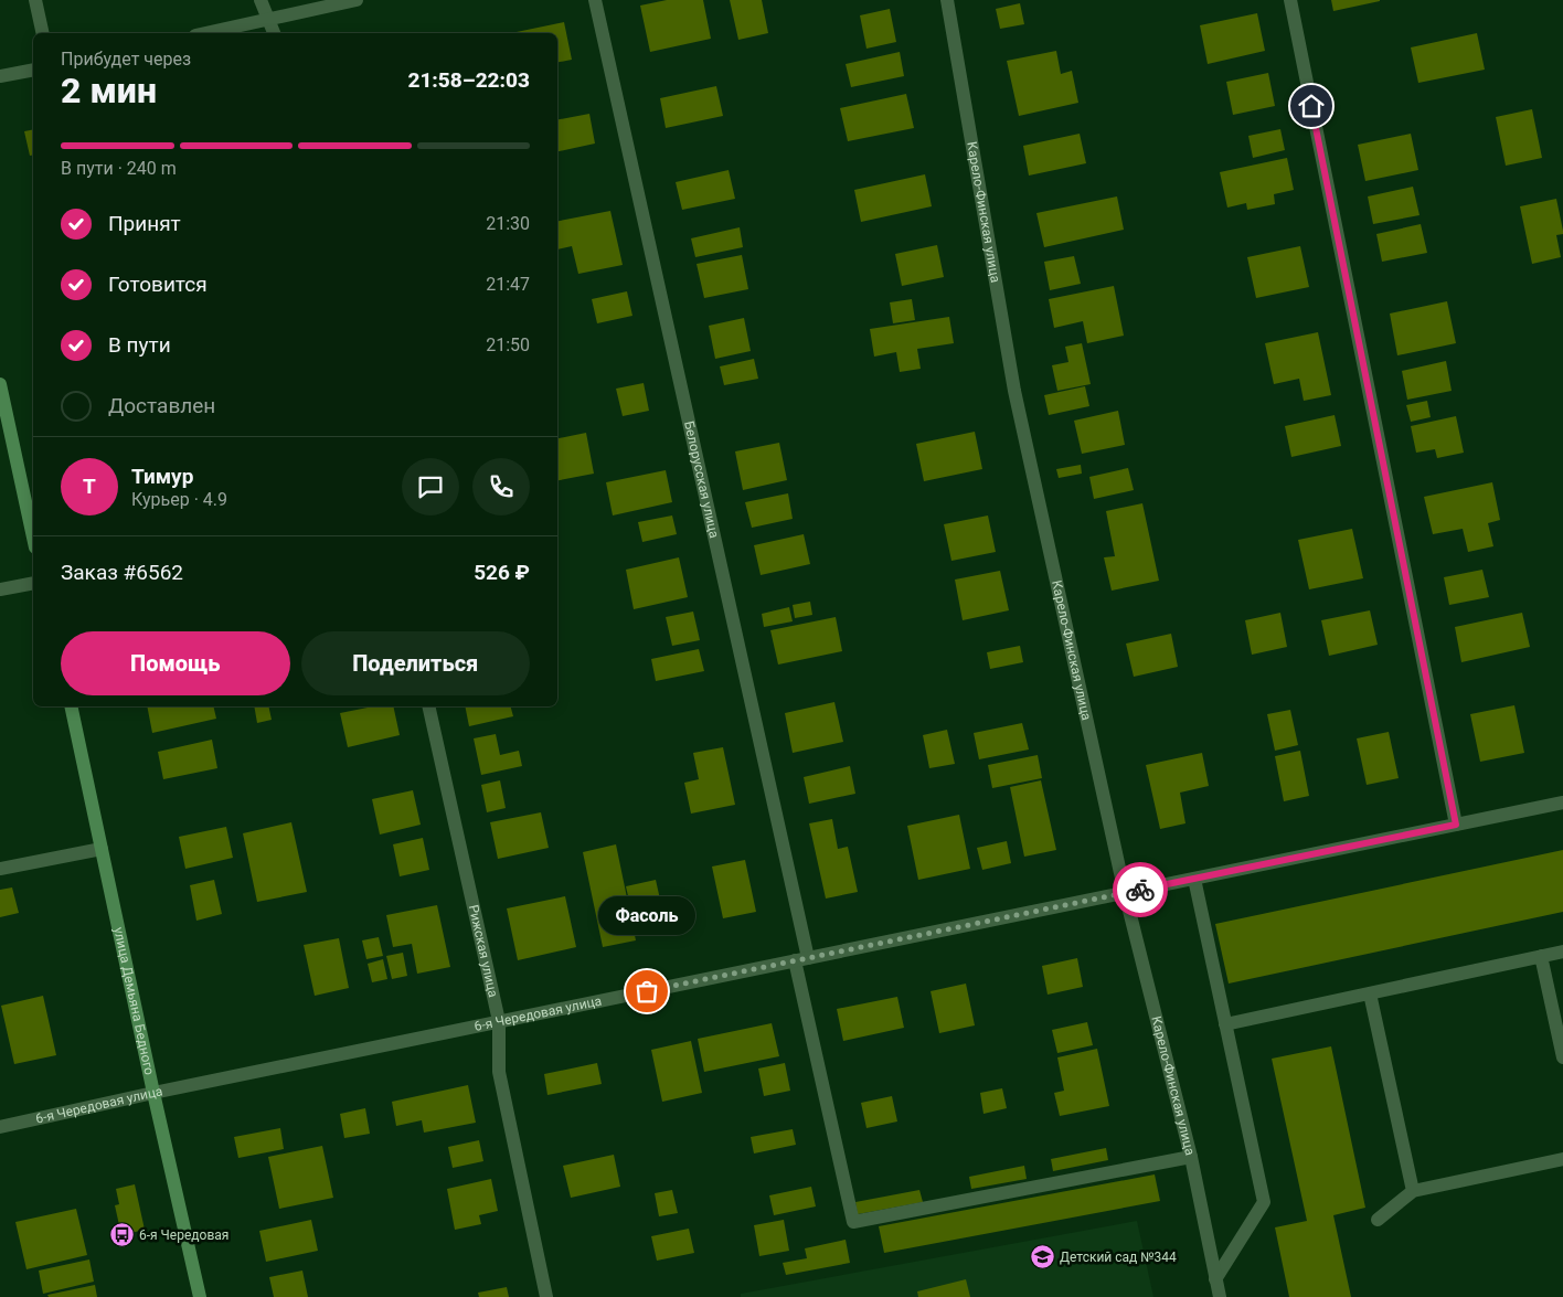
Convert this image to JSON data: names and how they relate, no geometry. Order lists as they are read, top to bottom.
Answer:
{
  "streets": {
    "main road": ["улица Демьяна Бедного"],
    "street": [
      "Карело-Финская улица",
      "Белорусская улица",
      "Рижская улица",
      "6-я Чередовая улица"
    ]
  },
  "crossings": [
    ["Карело-Финская улица", "Белорусская улица"],
    ["Карело-Финская улица", "6-я Чередовая улица"],
    ["Белорусская улица", "6-я Чередовая улица"],
    ["Рижская улица", "6-я Чередовая улица"],
    ["улица Демьяна Бедного", "6-я Чередовая улица"]
  ],
  "places": {
    "other": ["Фасоль"],
    "bus stop": ["6-я Чередовая"],
    "school or university": ["Детский сад №344"]
  },
  "page": {
    "heading": ["2 мин", "Прибудет через", "21:58–22:03"],
    "panel": [
      "Тимур",
      "Курьер · 4.9",
      "Заказ #6562",
      "526 ₽"
    ],
    "bar": "В пути · 240 m",
    "list": [
      ["Принят", "21:30"],
      ["Готовится", "21:47"],
      ["В пути", "21:50"],
      "Доставлен"
    ],
    "round": "Т",
    "buttons": ["Помощь", "Поделиться"],
    "bubble": "Фасоль"
  }
}
